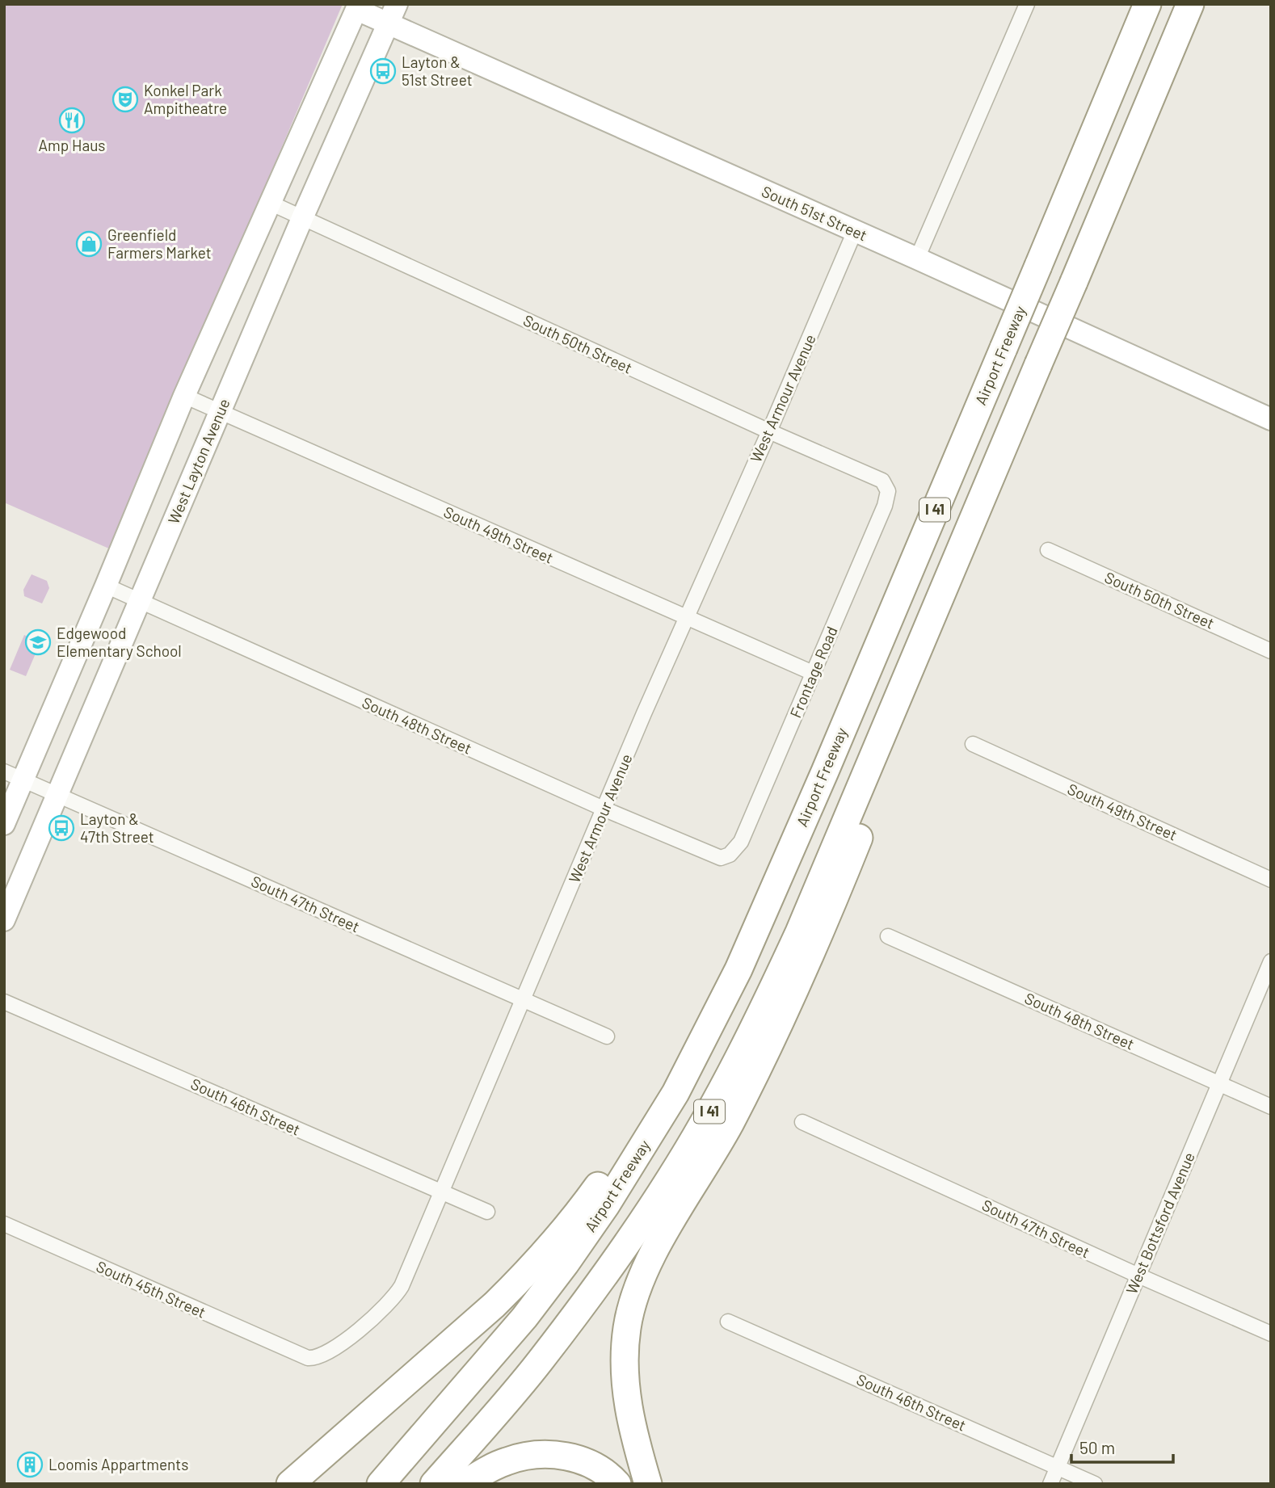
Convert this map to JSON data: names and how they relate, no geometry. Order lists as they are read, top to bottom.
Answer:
{
  "streets": {
    "highway": ["Airport Freeway", "I 41"],
    "main road": ["South 51st Street", "West Layton Avenue"],
    "street": [
      "South 50th Street",
      "West Armour Avenue",
      "South 49th Street",
      "Frontage Road",
      "South 48th Street",
      "South 47th Street",
      "South 46th Street",
      "West Bottsford Avenue",
      "South 45th Street"
    ]
  },
  "crossings": [
    ["South 51st Street", "West Armour Avenue"],
    ["South 51st Street", "West Layton Avenue"],
    ["South 50th Street", "West Armour Avenue"],
    ["South 50th Street", "West Layton Avenue"],
    ["South 50th Street", "Frontage Road"],
    ["West Armour Avenue", "South 49th Street"],
    ["West Armour Avenue", "South 48th Street"],
    ["West Armour Avenue", "South 47th Street"],
    ["West Armour Avenue", "South 46th Street"],
    ["West Armour Avenue", "South 45th Street"],
    ["West Layton Avenue", "South 49th Street"],
    ["West Layton Avenue", "South 48th Street"],
    ["West Layton Avenue", "South 47th Street"],
    ["South 49th Street", "Frontage Road"],
    ["Frontage Road", "South 48th Street"],
    ["South 48th Street", "West Bottsford Avenue"],
    ["South 47th Street", "West Bottsford Avenue"],
    ["South 46th Street", "West Bottsford Avenue"]
  ],
  "places": {
    "bus stop": ["Layton & 51st Street", "Layton & 47th Street"],
    "theatre": ["Konkel Park Ampitheatre"],
    "restaurant": ["Amp Haus"],
    "shop": ["Greenfield Farmers Market"],
    "school or university": ["Edgewood Elementary School"],
    "building": ["Loomis Appartments"]
  },
  "scale_bar": "50 m"
}
